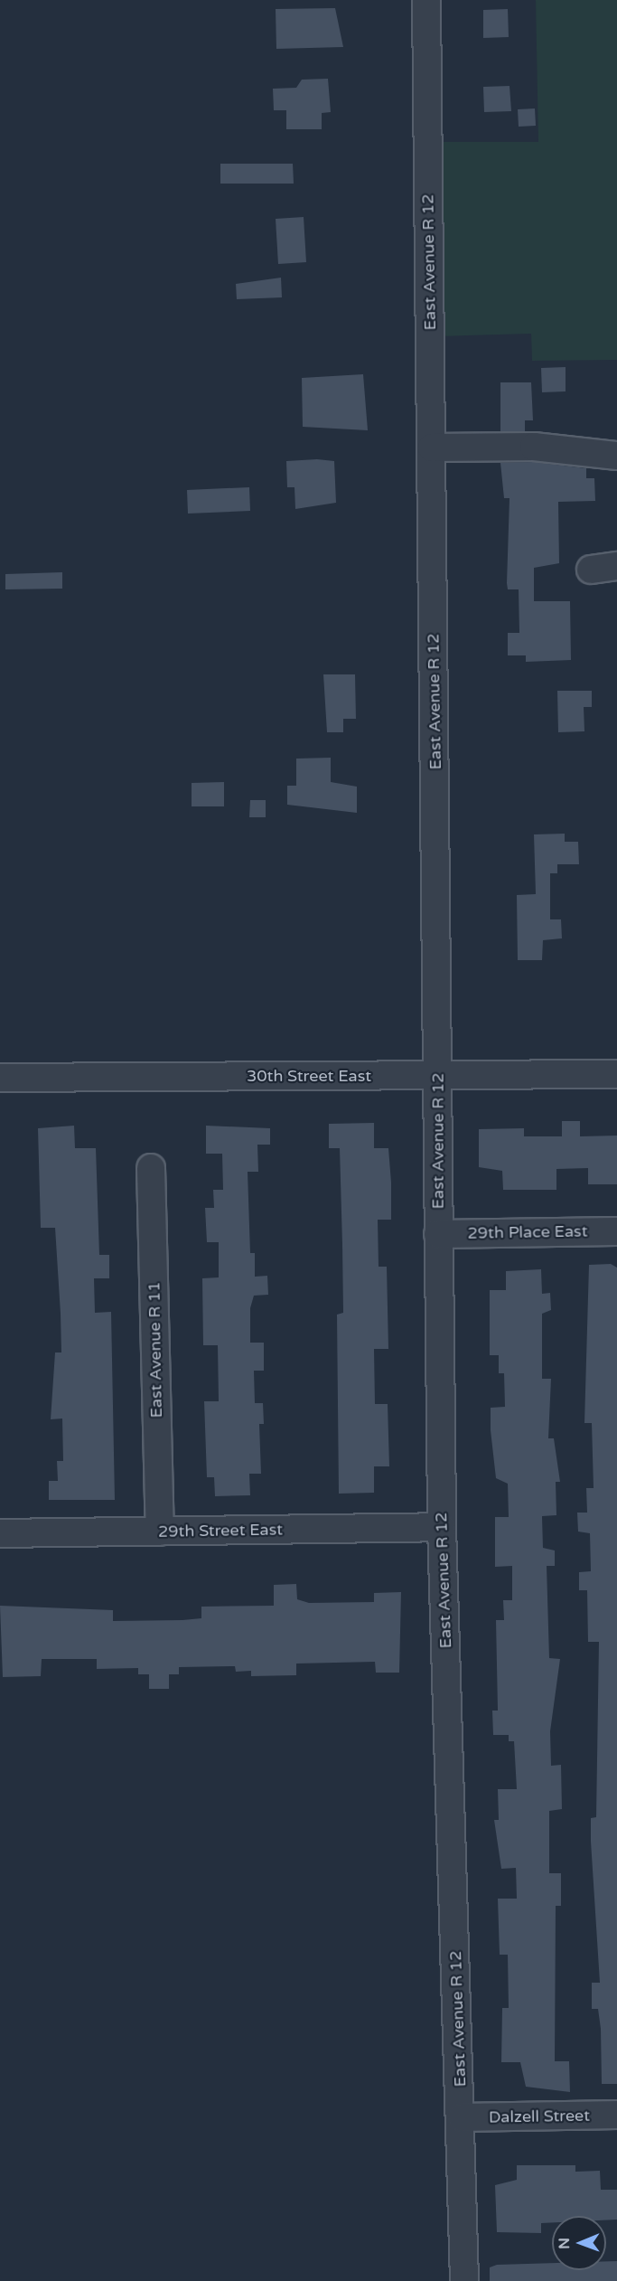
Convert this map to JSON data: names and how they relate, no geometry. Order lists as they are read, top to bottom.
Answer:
{
  "streets": {
    "street": [
      "East Avenue R 12",
      "30th Street East",
      "29th Place East",
      "East Avenue R 11",
      "29th Street East",
      "Dalzell Street"
    ]
  },
  "crossings": [
    ["East Avenue R 12", "30th Street East"],
    ["East Avenue R 12", "29th Place East"],
    ["East Avenue R 12", "29th Street East"],
    ["East Avenue R 12", "Dalzell Street"],
    ["East Avenue R 11", "29th Street East"]
  ],
  "north": "left"
}
